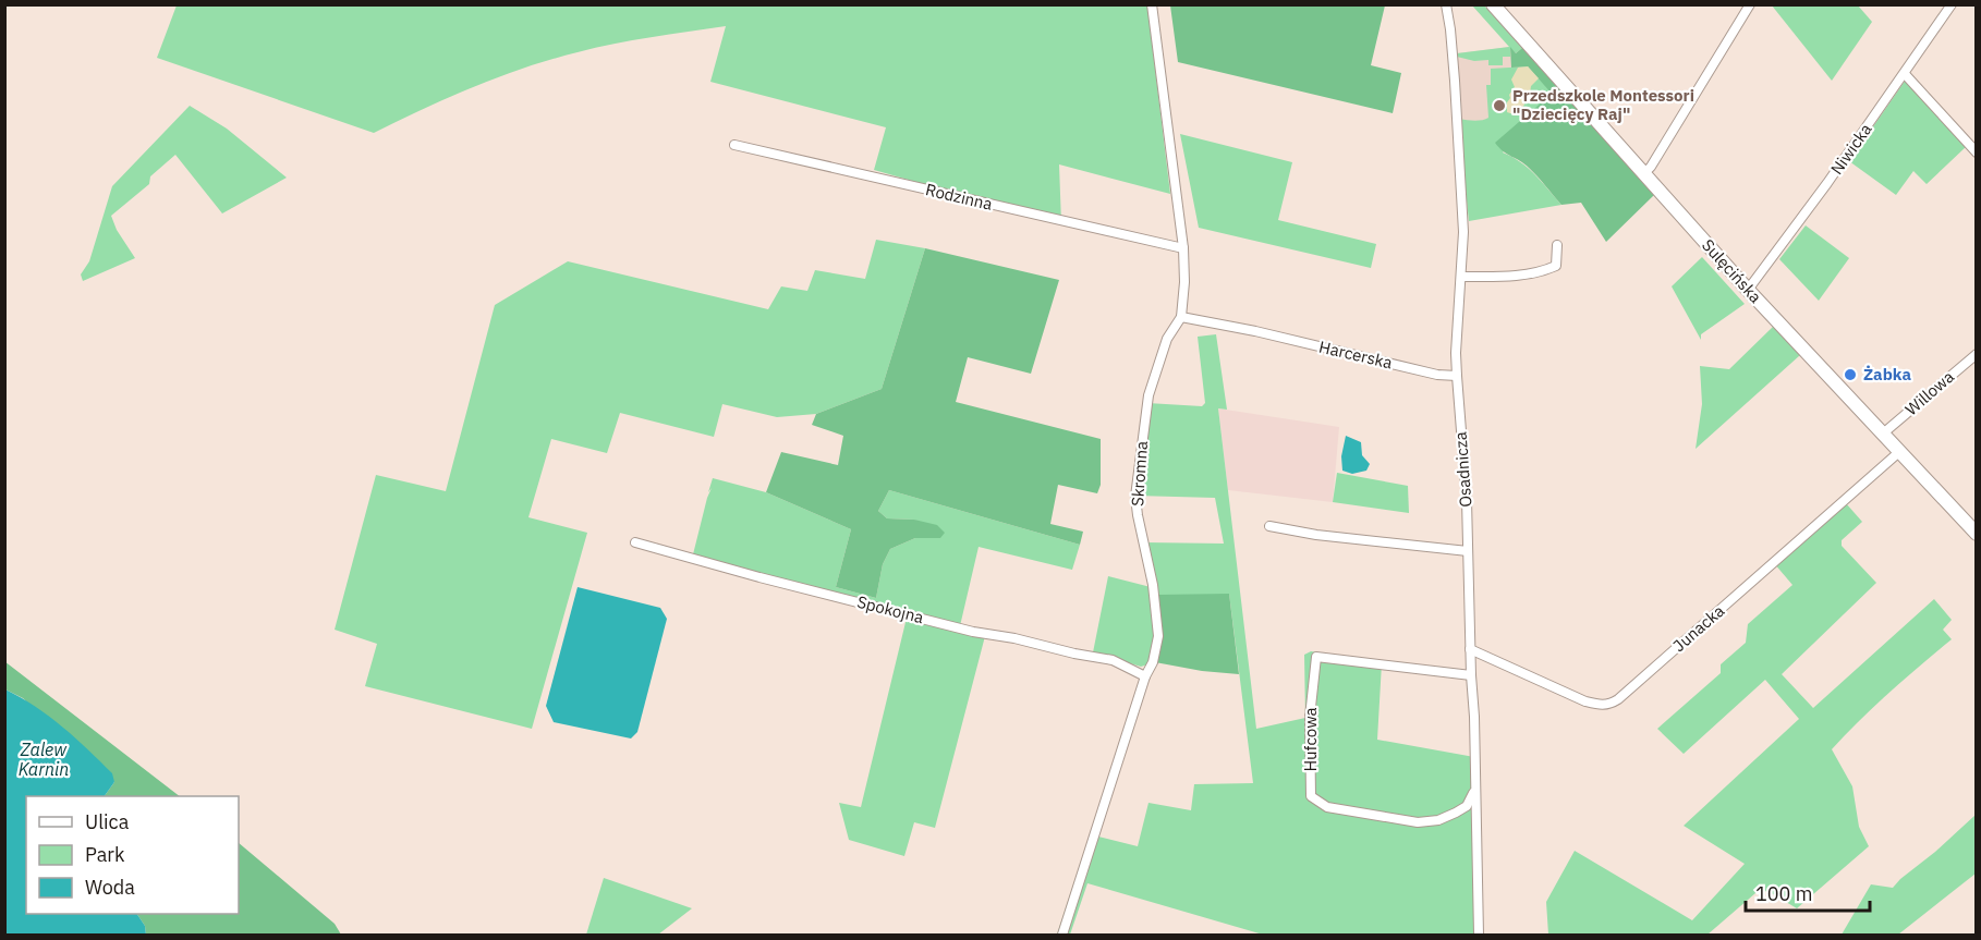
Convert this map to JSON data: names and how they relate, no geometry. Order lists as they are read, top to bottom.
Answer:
{
  "streets": {
    "street": [
      "Niwicka",
      "Rodzinna",
      "Sulęcińska",
      "Harcerska",
      "Willowa",
      "Osadnicza",
      "Skromna",
      "Spokojna",
      "Junacka",
      "Hufcowa"
    ]
  },
  "crossings": [
    ["Niwicka", "Sulęcińska"],
    ["Rodzinna", "Skromna"],
    ["Sulęcińska", "Willowa"],
    ["Sulęcińska", "Junacka"],
    ["Harcerska", "Osadnicza"],
    ["Harcerska", "Skromna"],
    ["Osadnicza", "Junacka"],
    ["Osadnicza", "Hufcowa"],
    ["Skromna", "Spokojna"]
  ],
  "water": ["Zalew Karnin"],
  "places": ["Przedszkole Montessori \"Dziecięcy Raj\"", "Żabka"],
  "legend": ["Ulica", "Park", "Woda"],
  "scale_bar": "100 m"
}
